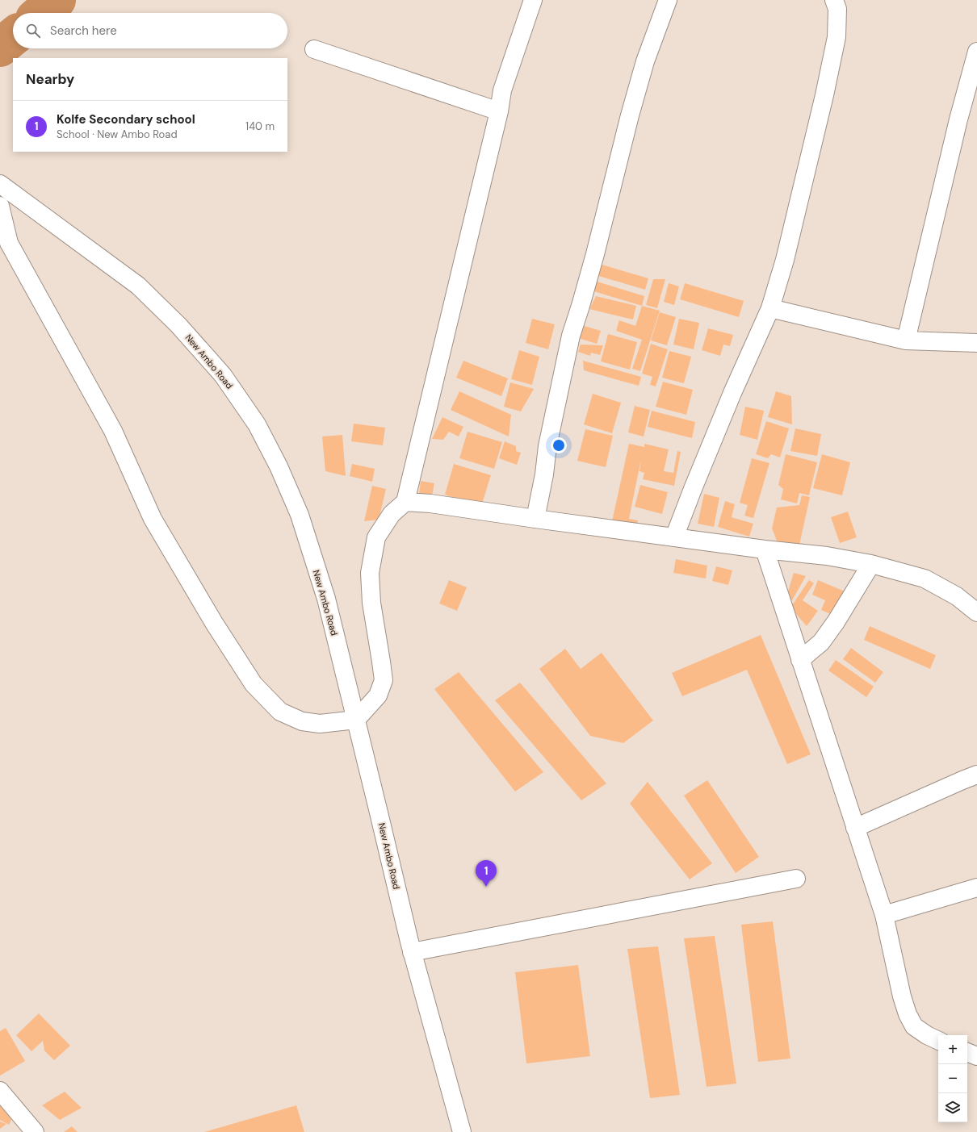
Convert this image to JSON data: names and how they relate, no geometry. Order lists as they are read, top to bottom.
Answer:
{
  "streets": {
    "street": ["New Ambo Road"]
  },
  "page": {
    "search": "Search here",
    "heading": "Nearby",
    "list": [
      {
        "mark": "1",
        "name": "Kolfe Secondary school",
        "note": "School · New Ambo Road",
        "value": "140 m"
      }
    ],
    "pins": "1",
    "map_buttons": ["+", "−"]
  }
}
